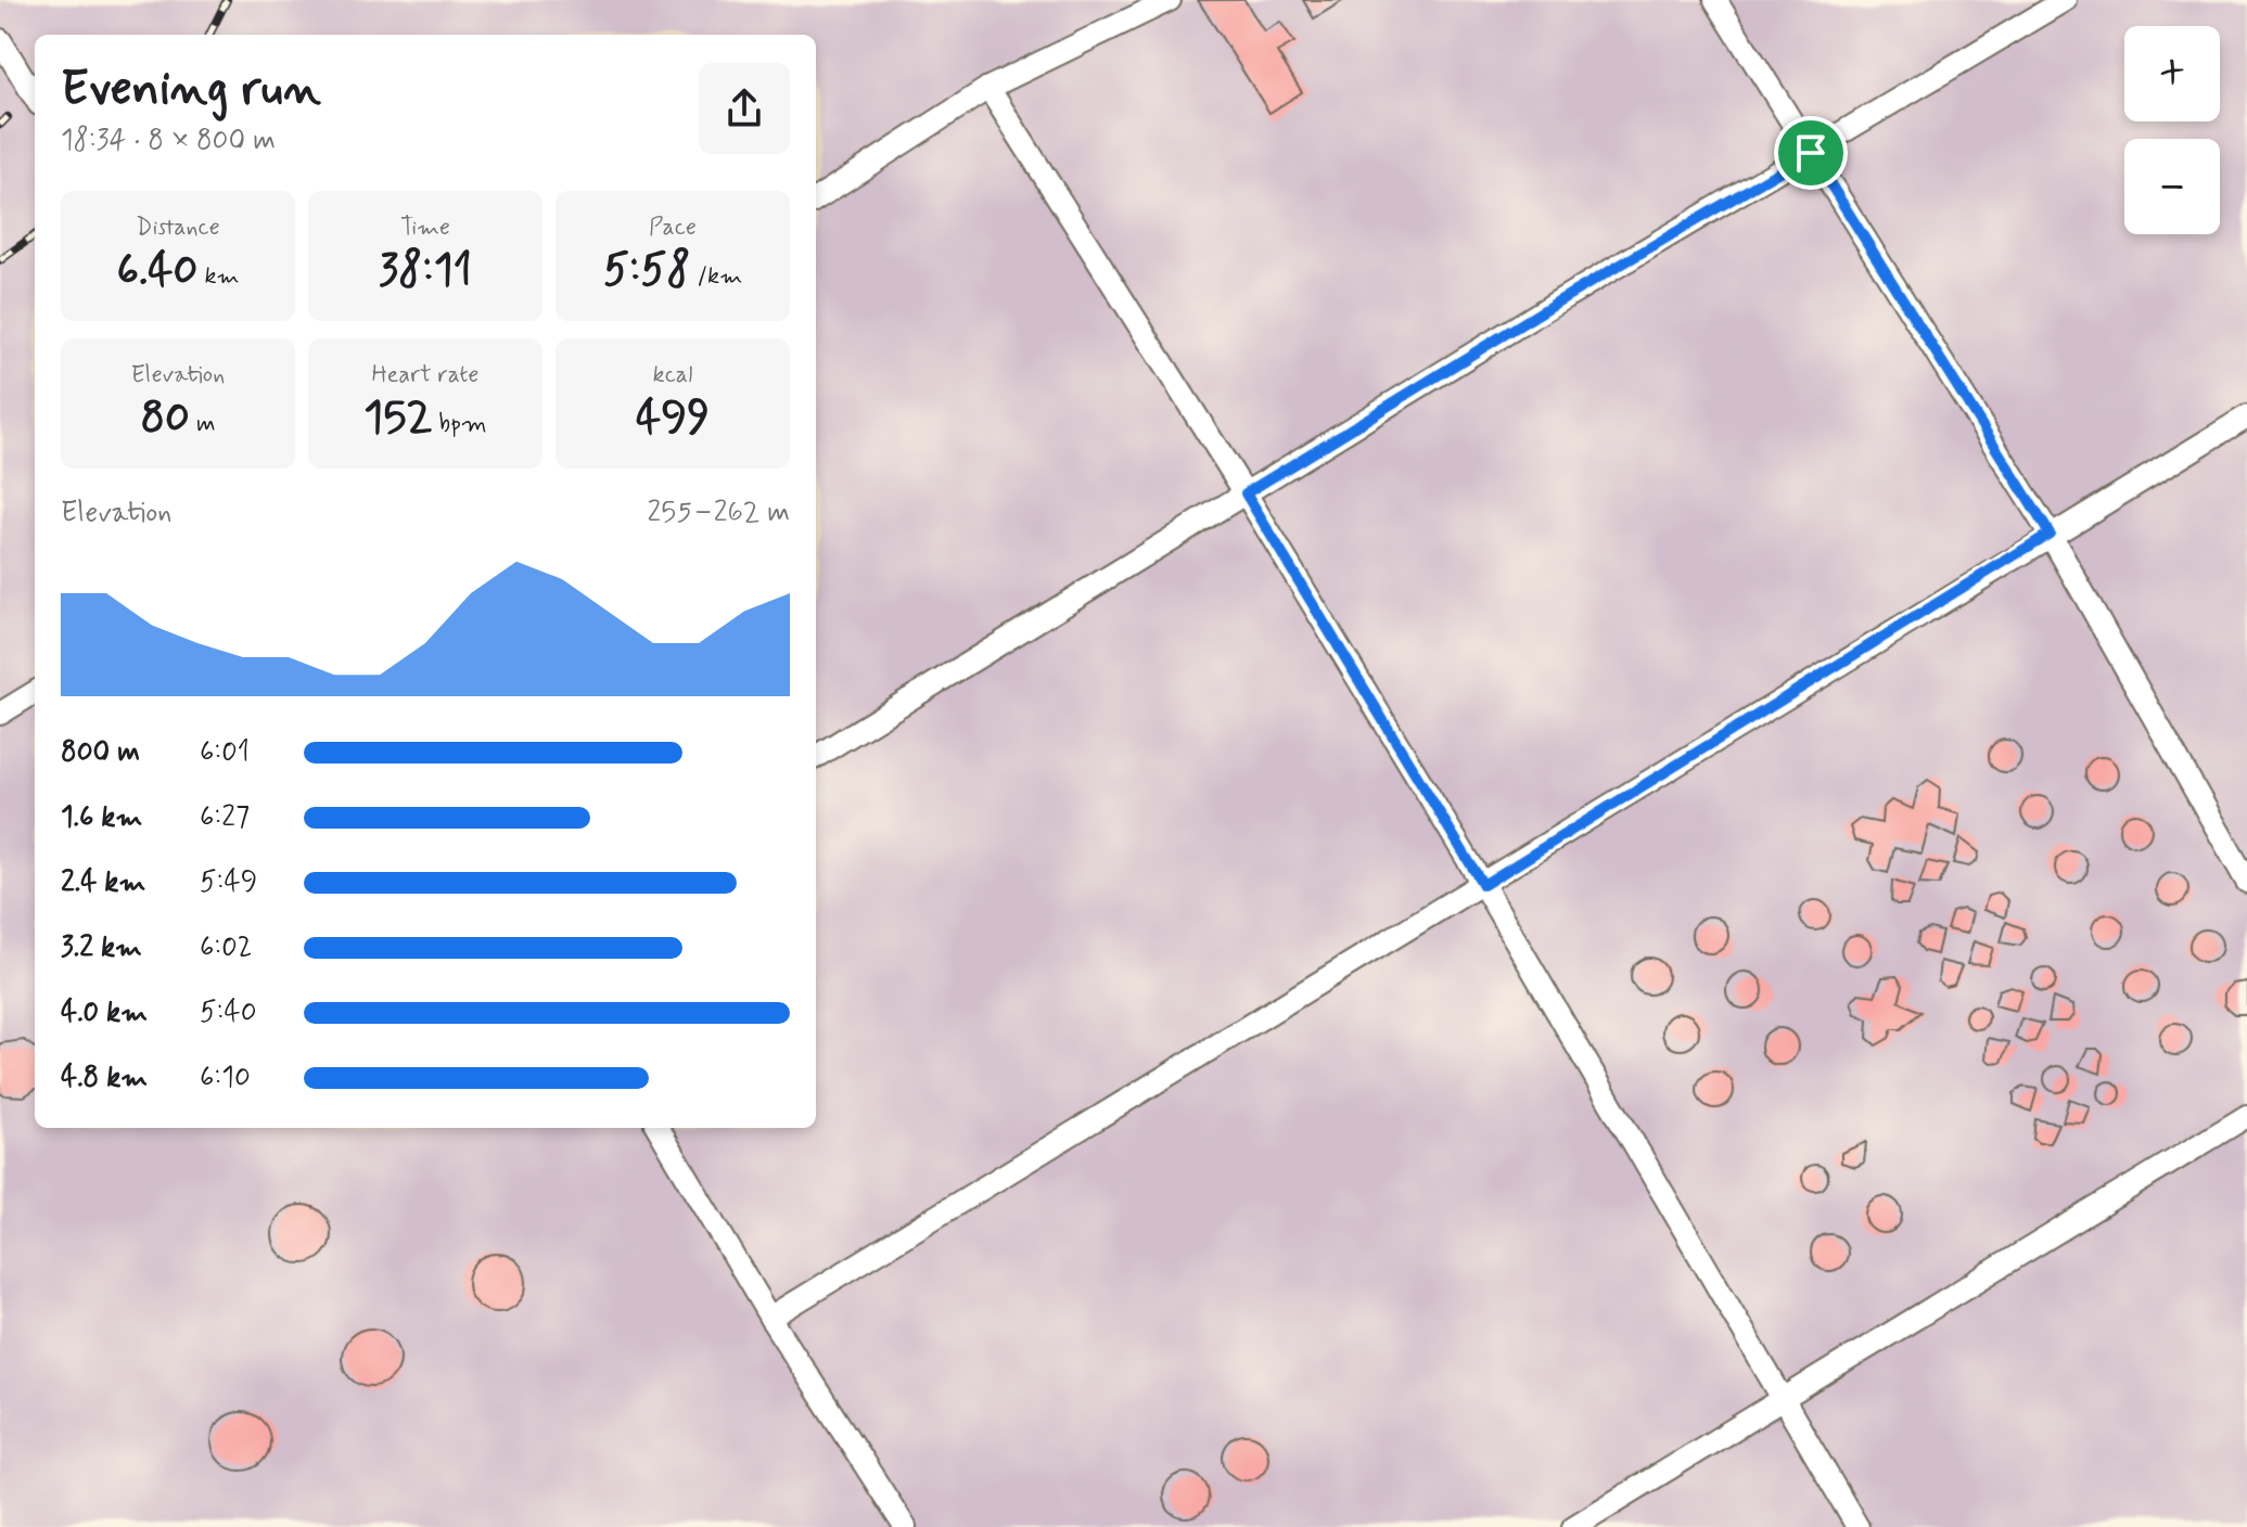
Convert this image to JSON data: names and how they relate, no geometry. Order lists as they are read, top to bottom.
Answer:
{
  "page": {
    "map_buttons": ["+", "−"],
    "heading": ["Evening run", "18:34 · 8 × 800 m"],
    "stats": [
      ["Distance", "6.40 km"],
      ["Time", "38:11"],
      ["Pace", "5:58 /km"],
      ["Elevation", "80 m"],
      ["Heart rate", "152 bpm"],
      ["kcal", "499"]
    ],
    "chart": ["Elevation", "255–262 m"],
    "list": [
      {
        "name": "800 m",
        "note": "6:01"
      },
      {
        "name": "1.6 km",
        "note": "6:27"
      },
      {
        "name": "2.4 km",
        "note": "5:49"
      },
      {
        "name": "3.2 km",
        "note": "6:02"
      },
      {
        "name": "4.0 km",
        "note": "5:40"
      },
      {
        "name": "4.8 km",
        "note": "6:10"
      }
    ]
  }
}
